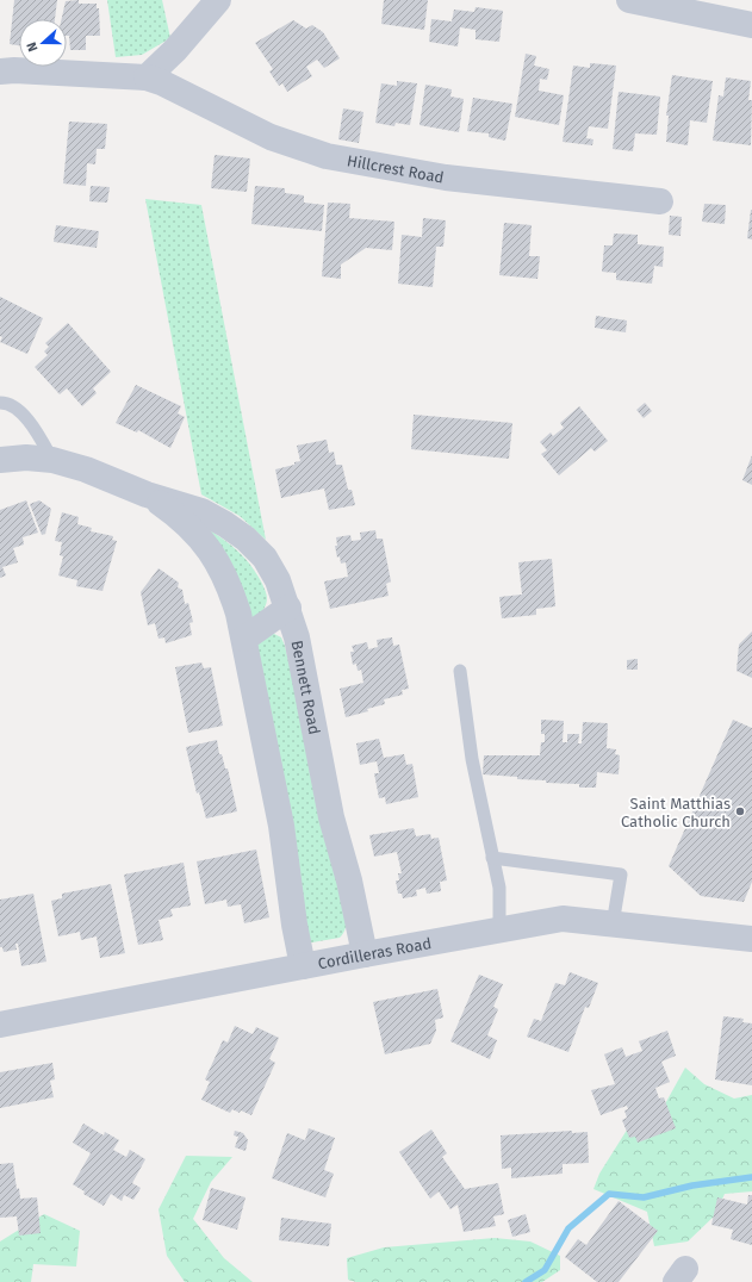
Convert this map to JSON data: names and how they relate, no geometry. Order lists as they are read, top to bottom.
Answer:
{
  "streets": {
    "street": ["Hillcrest Road", "Bennett Road", "Cordilleras Road"]
  },
  "crossings": [
    ["Bennett Road", "Cordilleras Road"]
  ],
  "places": ["Saint Matthias Catholic Church"],
  "north": "left"
}
